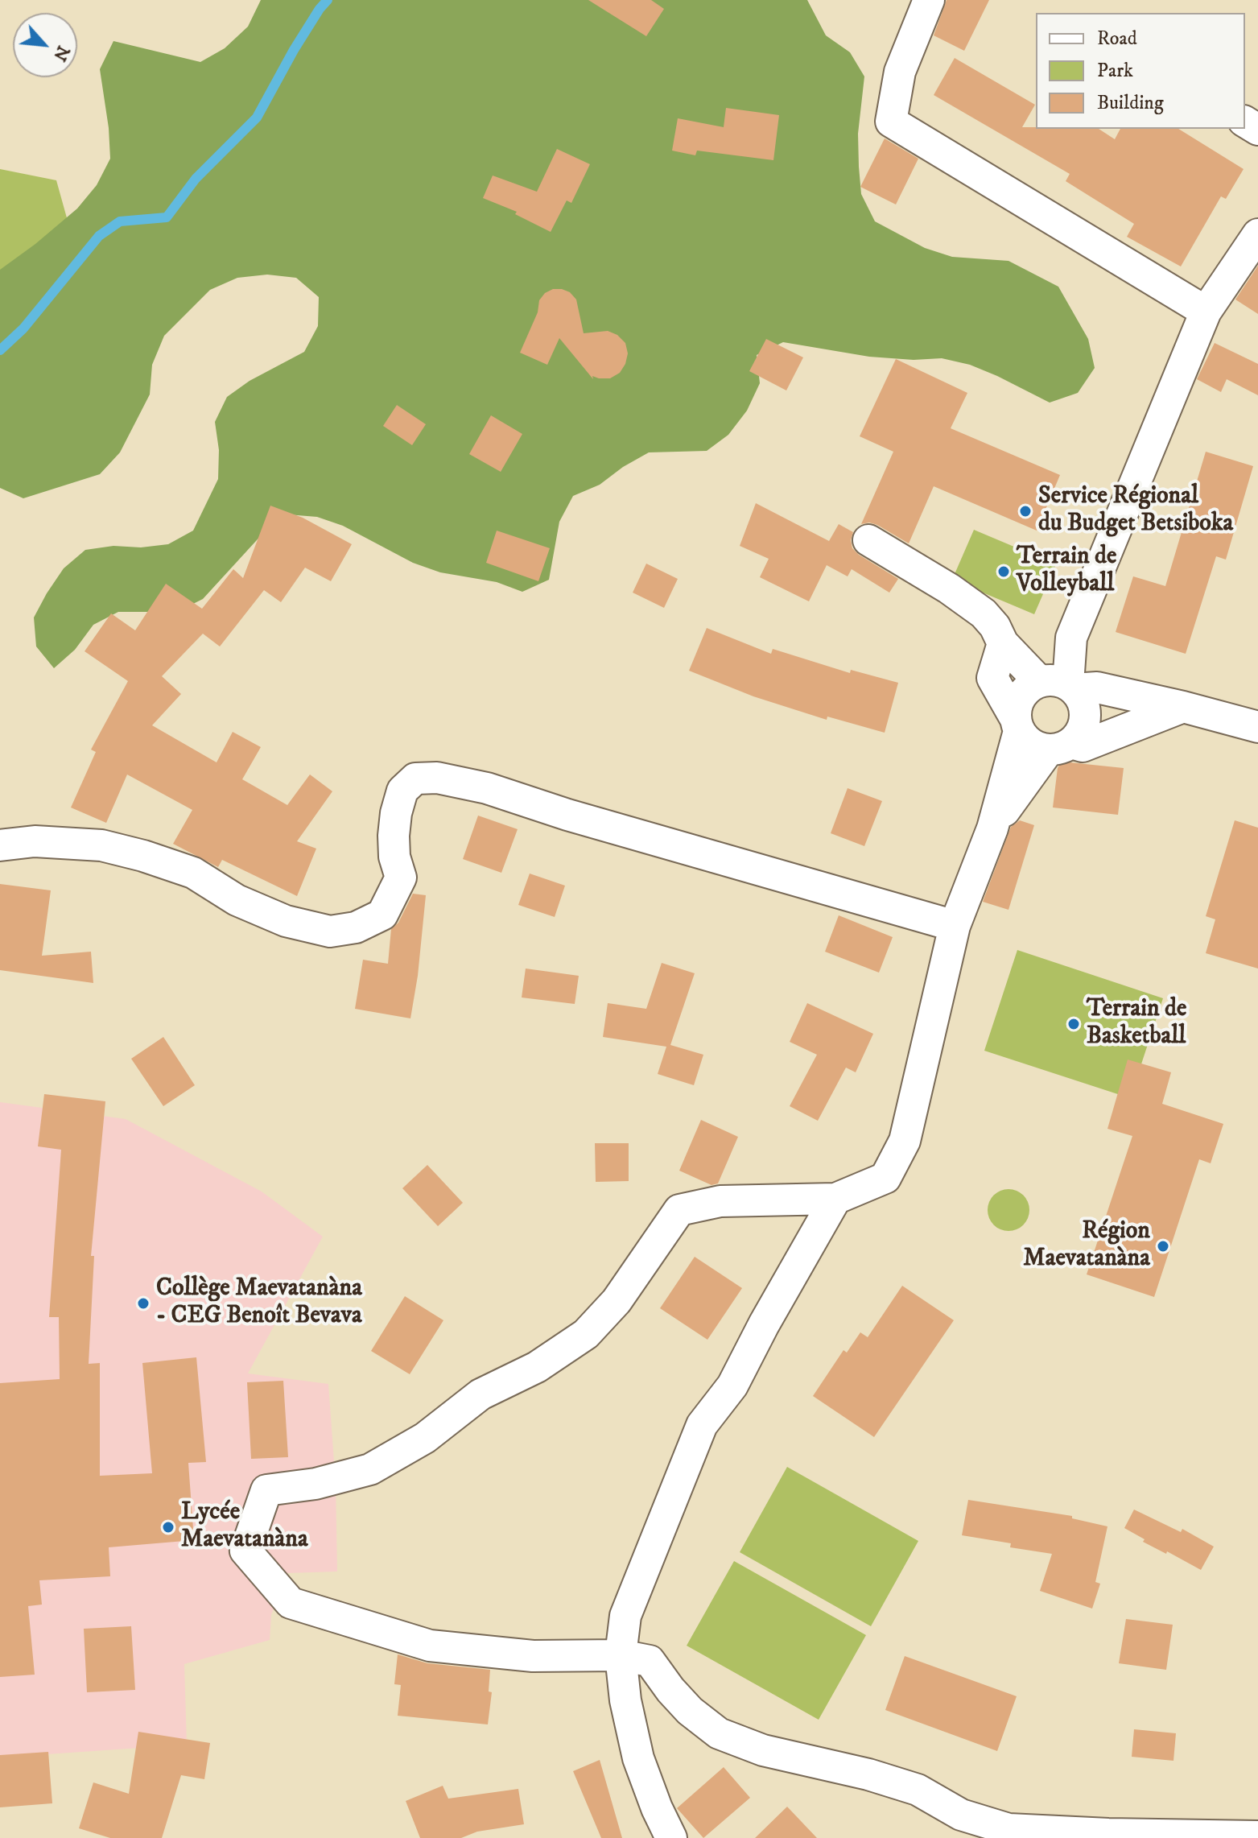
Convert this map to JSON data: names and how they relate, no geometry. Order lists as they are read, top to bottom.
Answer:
{
  "places": [
    "Service Régional du Budget Betsiboka",
    "Terrain de Volleyball",
    "Terrain de Basketball",
    "Région Maevatanàna",
    "Collège Maevatanàna - CEG Benoît Bevava",
    "Lycée Maevatanàna"
  ],
  "legend": ["Road", "Park", "Building"],
  "north": "bottom right"
}
